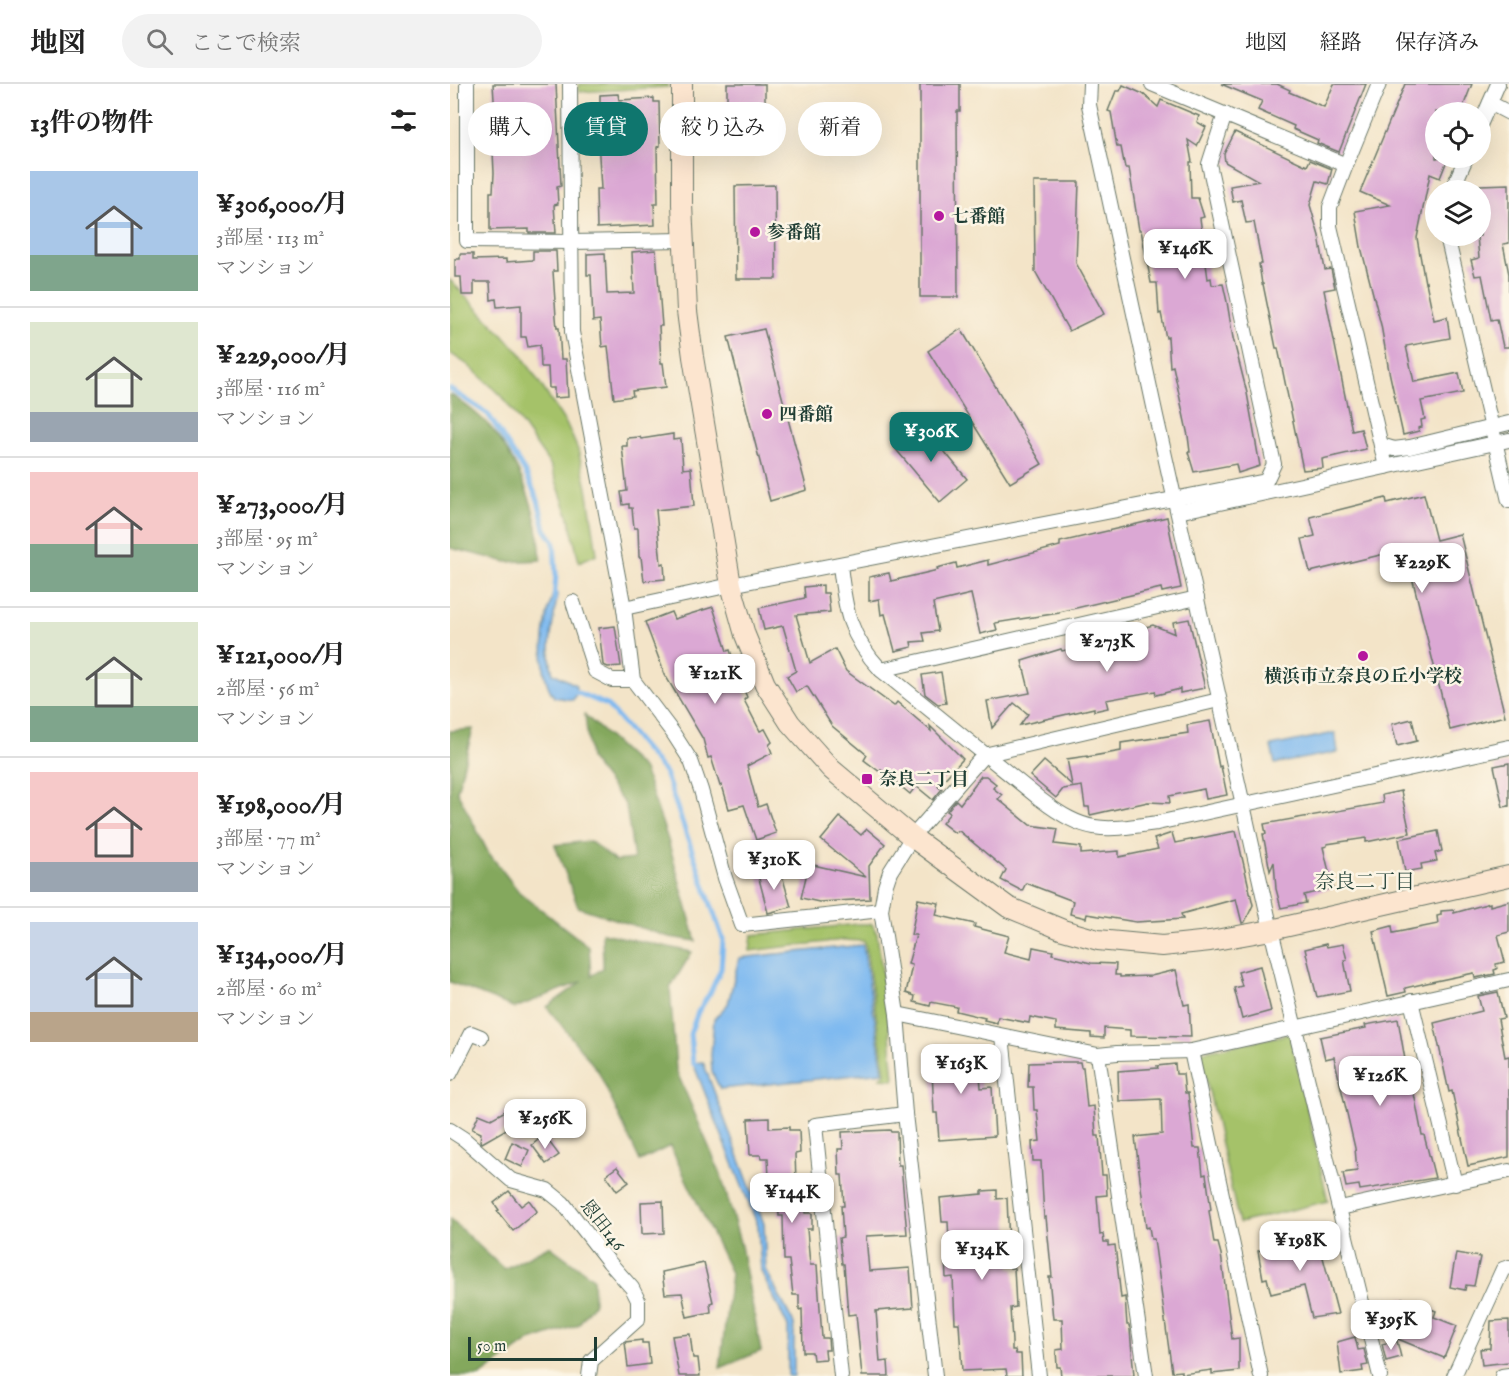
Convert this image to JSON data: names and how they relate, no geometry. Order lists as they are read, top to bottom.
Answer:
{
  "streets": {
    "street": ["恩田146"]
  },
  "districts": ["奈良二丁目"],
  "places": {
    "other": [
      "七番館",
      "参番館",
      "四番館",
      "横浜市立奈良の丘小学校"
    ],
    "transit": ["奈良二丁目"]
  },
  "scale_bar": "50 m",
  "page": {
    "header": "地図",
    "search": "ここで検索",
    "nav": ["地図", "経路", "保存済み"],
    "heading": "13件の物件",
    "chip": [
      "購入",
      "賃貸",
      "絞り込み",
      "新着"
    ],
    "list": [
      {
        "name": "¥306,000/月",
        "note": "3部屋 · 113 m² · マンション"
      },
      {
        "name": "¥229,000/月",
        "note": "3部屋 · 116 m² · マンション"
      },
      {
        "name": "¥273,000/月",
        "note": "3部屋 · 95 m² · マンション"
      },
      {
        "name": "¥121,000/月",
        "note": "2部屋 · 56 m² · マンション"
      },
      {
        "name": "¥198,000/月",
        "note": "3部屋 · 77 m² · マンション"
      },
      {
        "name": "¥134,000/月",
        "note": "2部屋 · 60 m² · マンション"
      }
    ],
    "price": [
      "¥146K",
      "¥306K",
      "¥229K",
      "¥273K",
      "¥121K",
      "¥310K",
      "¥163K",
      "¥126K",
      "¥256K",
      "¥144K",
      "¥198K",
      "¥134K",
      "¥395K"
    ],
    "scale": "50 m"
  }
}
